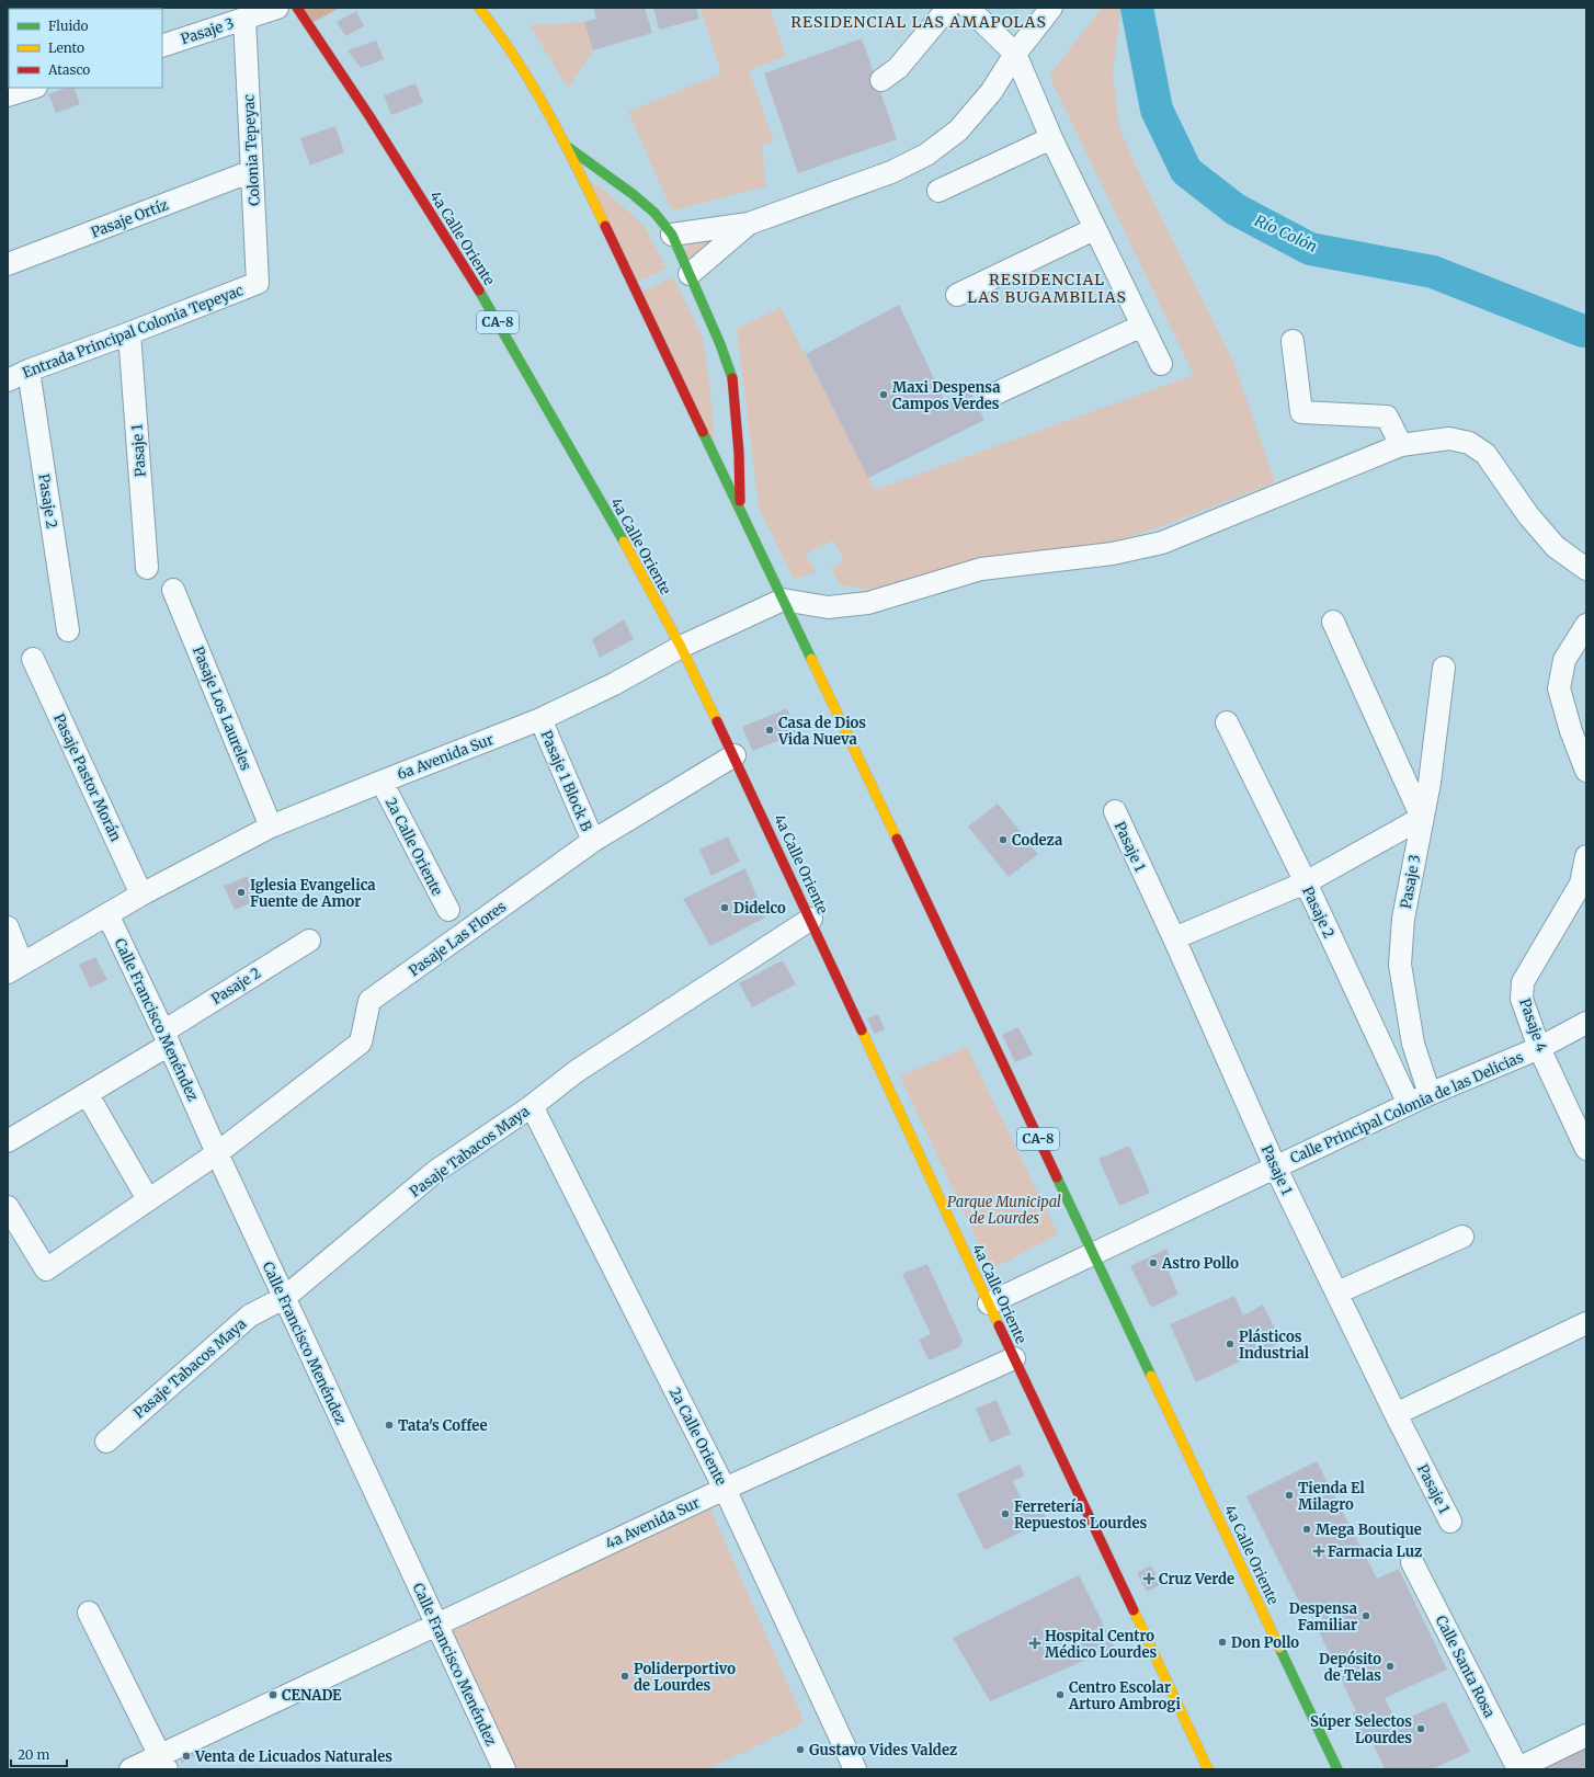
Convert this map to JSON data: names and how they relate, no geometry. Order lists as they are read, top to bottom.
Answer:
{
  "streets": {
    "highway": ["4a Calle Oriente", "CA-8"],
    "street": [
      "Pasaje 3",
      "Colonia Tepeyac",
      "Pasaje Ortíz",
      "Entrada Principal Colonia Tepeyac",
      "Pasaje 1",
      "Pasaje 2",
      "Pasaje Los Laureles",
      "6a Avenida Sur",
      "Pasaje Pastor Morán",
      "Pasaje 1 Block B",
      "2a Calle Oriente",
      "Pasaje Las Flores",
      "Calle Francisco Menéndez",
      "Pasaje 4",
      "Calle Principal Colonia de las Delicias",
      "Pasaje Tabacos Maya",
      "4a Avenida Sur",
      "Calle Santa Rosa"
    ]
  },
  "crossings": [
    ["Pasaje 3", "Colonia Tepeyac"],
    ["Pasaje 3", "Calle Principal Colonia de las Delicias"],
    ["Colonia Tepeyac", "Pasaje Ortíz"],
    ["Colonia Tepeyac", "Entrada Principal Colonia Tepeyac"],
    ["4a Calle Oriente", "6a Avenida Sur"],
    ["4a Calle Oriente", "Pasaje Las Flores"],
    ["4a Calle Oriente", "Calle Principal Colonia de las Delicias"],
    ["4a Calle Oriente", "Pasaje Tabacos Maya"],
    ["4a Calle Oriente", "4a Avenida Sur"],
    ["Entrada Principal Colonia Tepeyac", "Pasaje 1"],
    ["Entrada Principal Colonia Tepeyac", "Pasaje 2"],
    ["Pasaje 1", "Calle Principal Colonia de las Delicias"],
    ["Pasaje 2", "Calle Francisco Menéndez"],
    ["Pasaje 2", "Calle Principal Colonia de las Delicias"],
    ["Pasaje Los Laureles", "6a Avenida Sur"],
    ["6a Avenida Sur", "Pasaje Pastor Morán"],
    ["6a Avenida Sur", "Pasaje 1 Block B"],
    ["6a Avenida Sur", "2a Calle Oriente"],
    ["6a Avenida Sur", "Calle Francisco Menéndez"],
    ["Pasaje 1 Block B", "Pasaje Las Flores"],
    ["2a Calle Oriente", "Pasaje Tabacos Maya"],
    ["2a Calle Oriente", "4a Avenida Sur"],
    ["Pasaje Las Flores", "Calle Francisco Menéndez"],
    ["Calle Francisco Menéndez", "Pasaje Tabacos Maya"],
    ["Calle Francisco Menéndez", "4a Avenida Sur"],
    ["Pasaje 4", "Calle Principal Colonia de las Delicias"]
  ],
  "districts": ["RESIDENCIAL LAS AMAPOLAS", "RESIDENCIAL LAS BUGAMBILIAS"],
  "water": ["Río Colón"],
  "parks": ["Parque Municipal de Lourdes"],
  "places": {
    "other": [
      "Maxi Despensa Campos Verdes",
      "Casa de Dios Vida Nueva",
      "Codeza",
      "Iglesia Evangelica Fuente de Amor",
      "Didelco",
      "Astro Pollo",
      "Plásticos Industrial",
      "Tata's Coffee",
      "Tienda El Milagro",
      "Ferretería Repuestos Lourdes",
      "Mega Boutique",
      "Despensa Familiar",
      "Don Pollo",
      "Depósito de Telas",
      "Poliderportivo de Lourdes",
      "CENADE",
      "Centro Escolar Arturo Ambrogi",
      "Súper Selectos Lourdes",
      "Gustavo Vides Valdez",
      "Venta de Licuados Naturales"
    ],
    "health": ["Farmacia Luz", "Cruz Verde", "Hospital Centro Médico Lourdes"]
  },
  "legend": ["Fluido", "Lento", "Atasco"],
  "scale_bar": "20 m"
}
